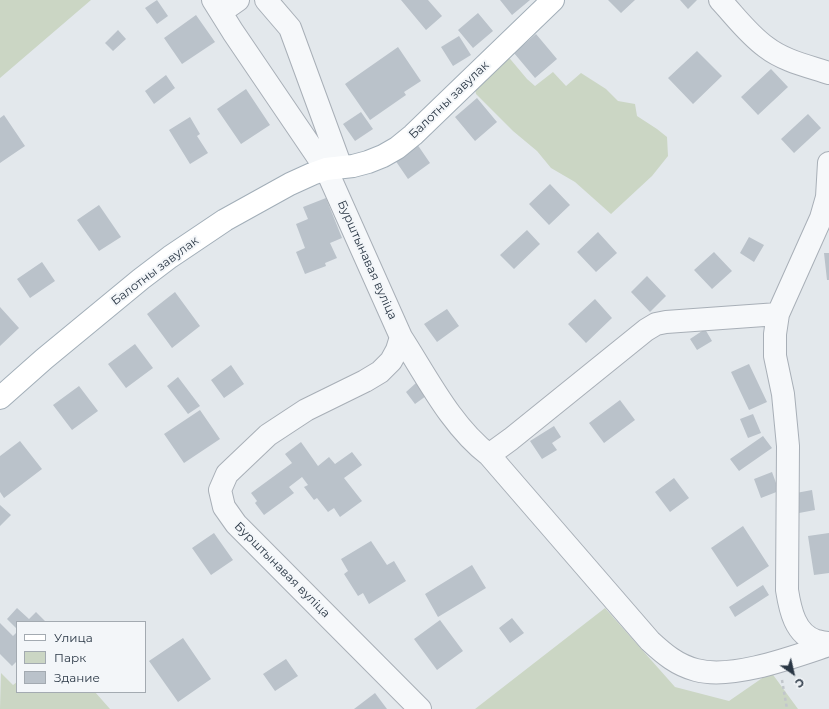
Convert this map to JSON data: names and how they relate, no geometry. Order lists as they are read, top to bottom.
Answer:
{
  "streets": {
    "main road": ["Балотны завулак"],
    "street": ["Бурштынавая вуліца"]
  },
  "crossings": [
    ["Балотны завулак", "Бурштынавая вуліца"]
  ],
  "legend": ["Улица", "Парк", "Здание"],
  "north": "bottom right"
}
